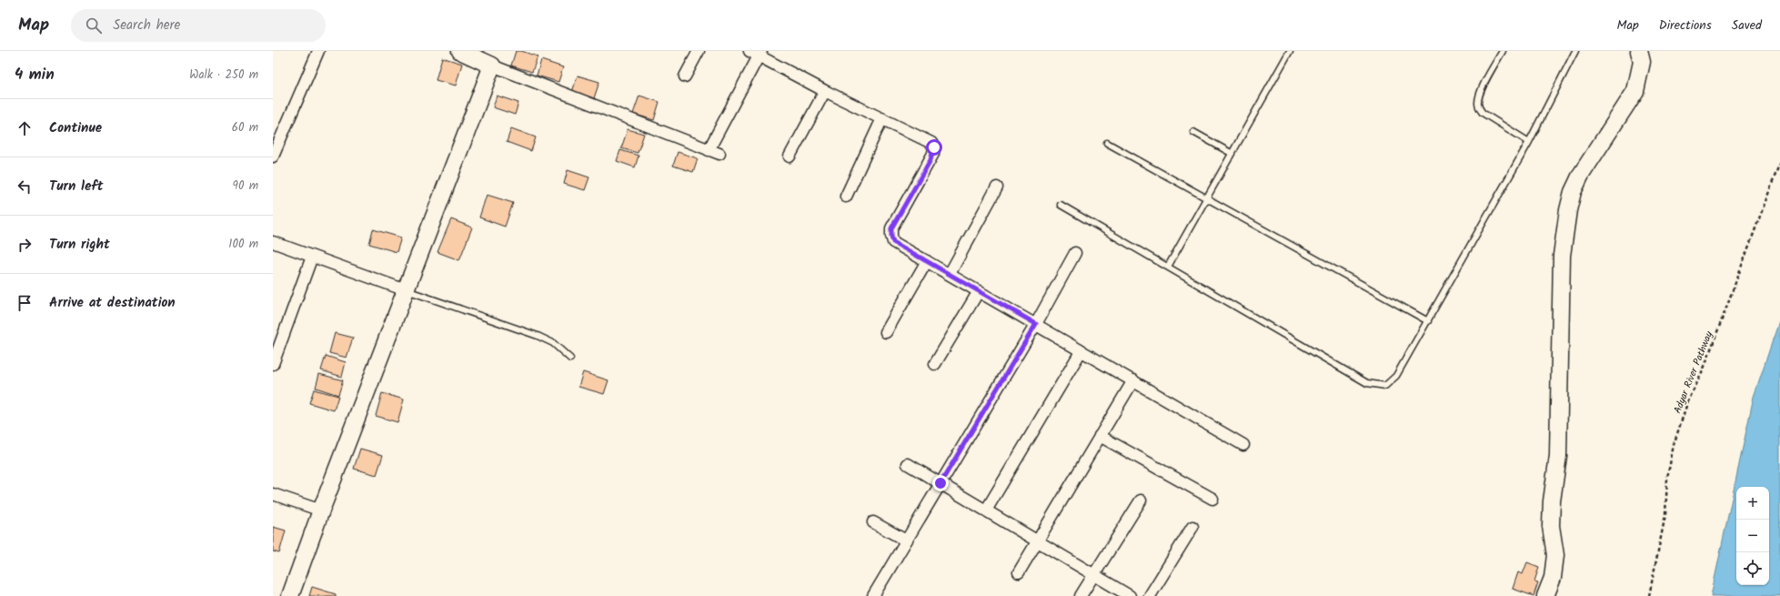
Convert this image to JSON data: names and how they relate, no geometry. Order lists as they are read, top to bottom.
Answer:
{
  "streets": {
    "path": ["Adyar River Pathway"]
  },
  "page": {
    "header": "Map",
    "search": "Search here",
    "nav": ["Map", "Directions", "Saved"],
    "heading": ["4 min", "Walk · 250 m"],
    "list": [
      ["Continue", "60 m"],
      ["Turn left", "90 m"],
      ["Turn right", "100 m"],
      "Arrive at destination"
    ],
    "map_buttons": ["+", "−"]
  }
}
